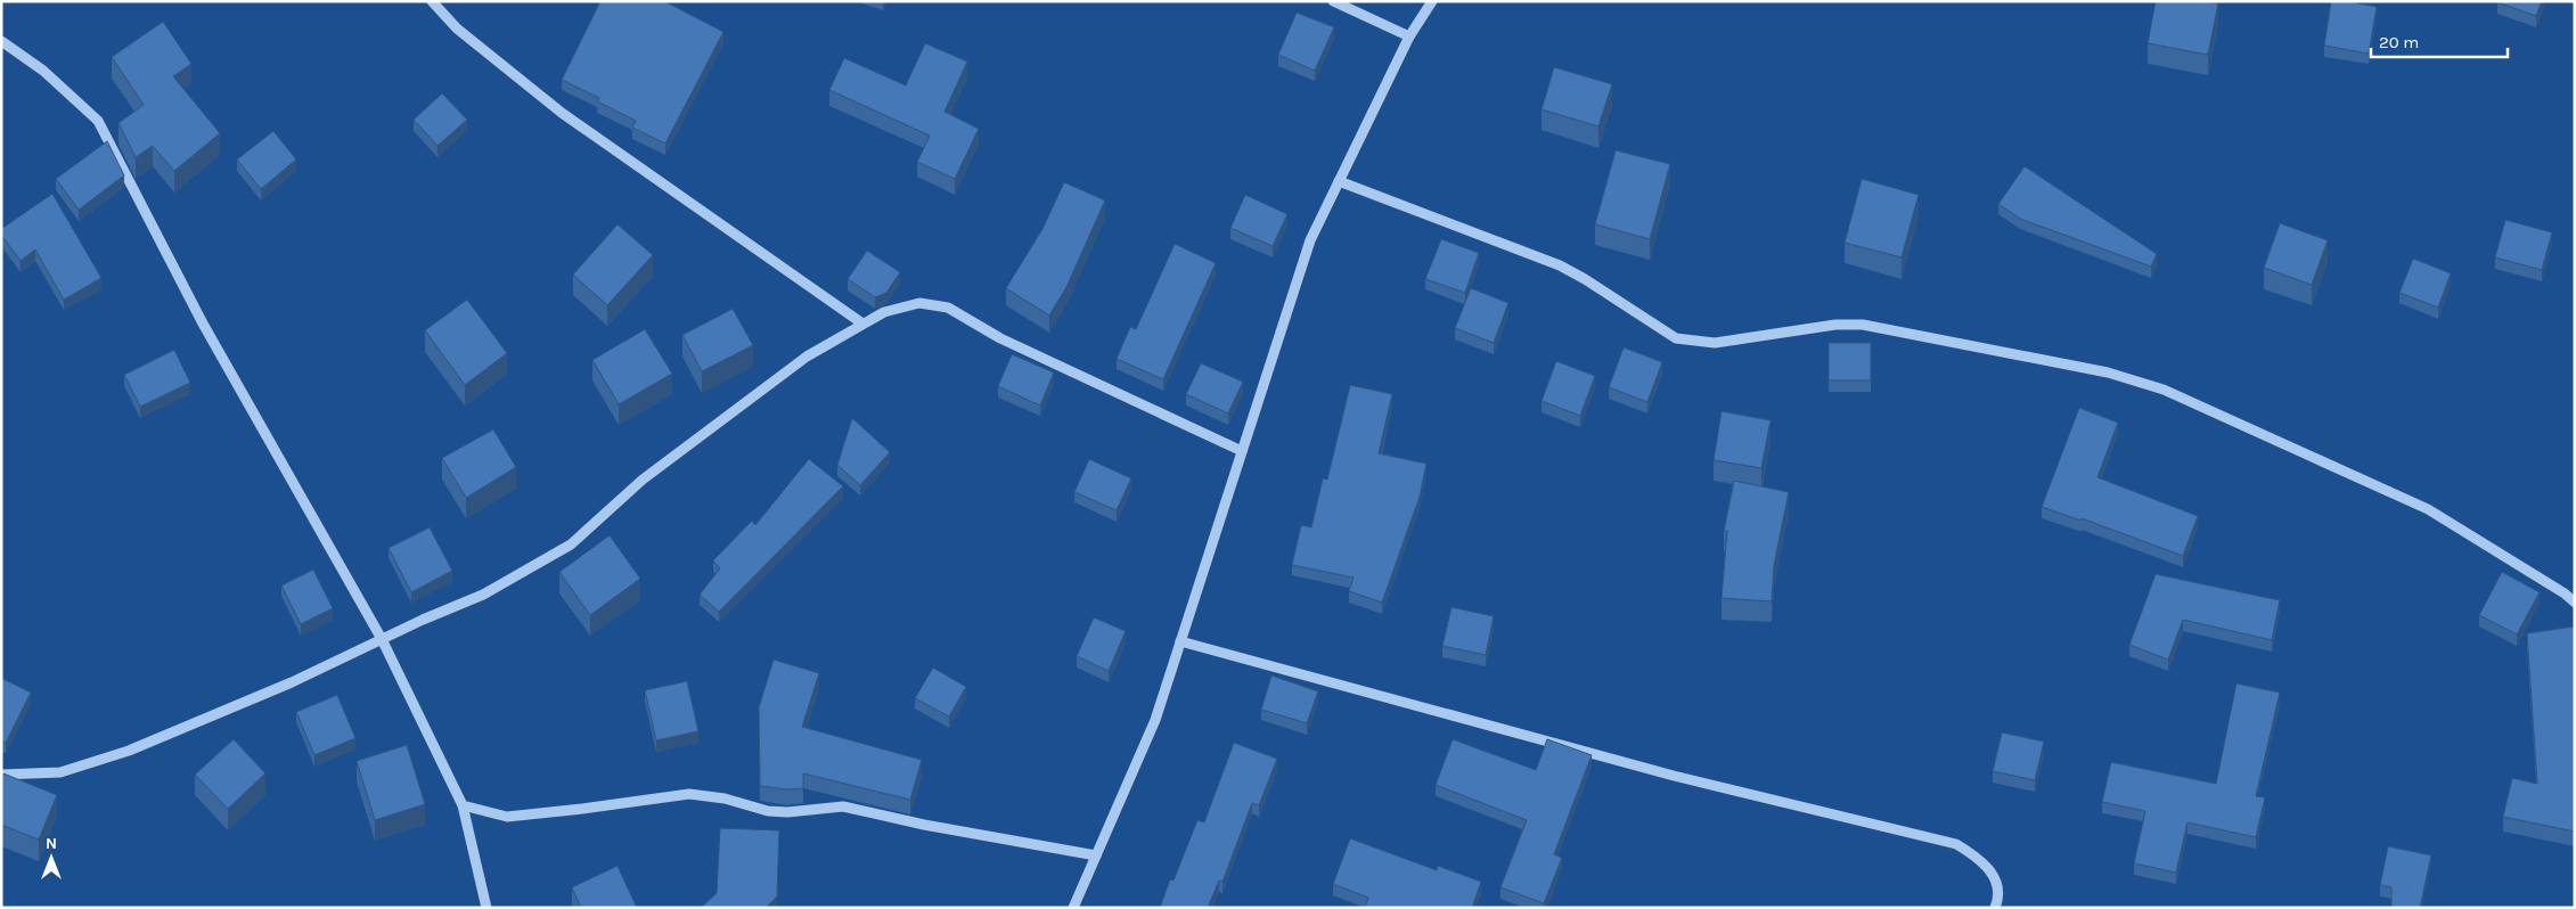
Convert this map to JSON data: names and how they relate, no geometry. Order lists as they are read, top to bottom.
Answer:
{
  "scale_bar": "20 m",
  "north": "top"
}
